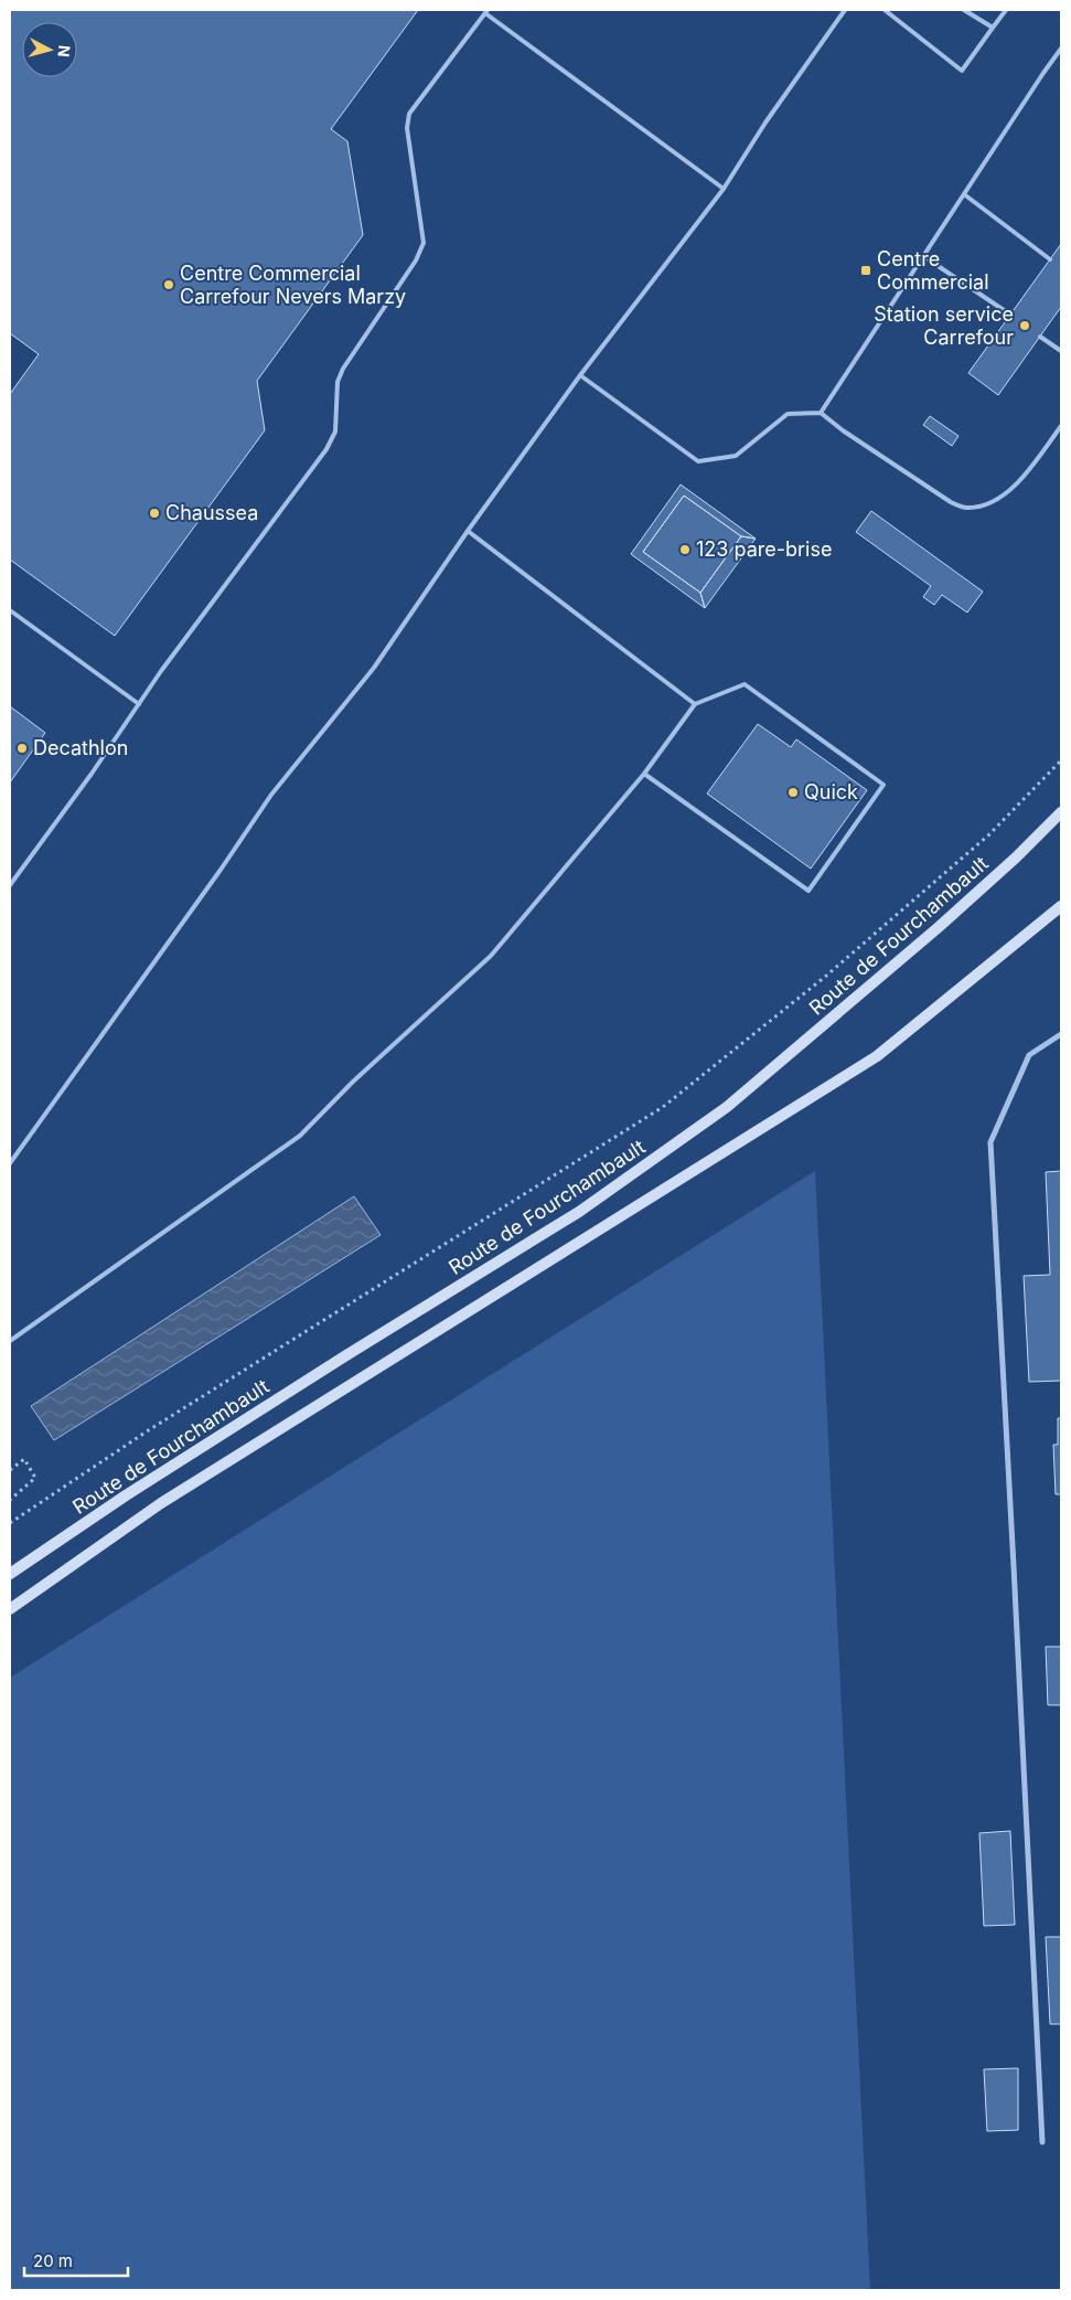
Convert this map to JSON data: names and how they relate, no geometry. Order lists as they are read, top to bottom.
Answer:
{
  "streets": {
    "main road": ["Route de Fourchambault"]
  },
  "places": {
    "transit": ["Centre Commercial"],
    "other": [
      "Centre Commercial Carrefour Nevers Marzy",
      "Station service Carrefour",
      "Chaussea",
      "123 pare-brise",
      "Decathlon",
      "Quick"
    ]
  },
  "scale_bar": "20 m",
  "north": "right"
}
